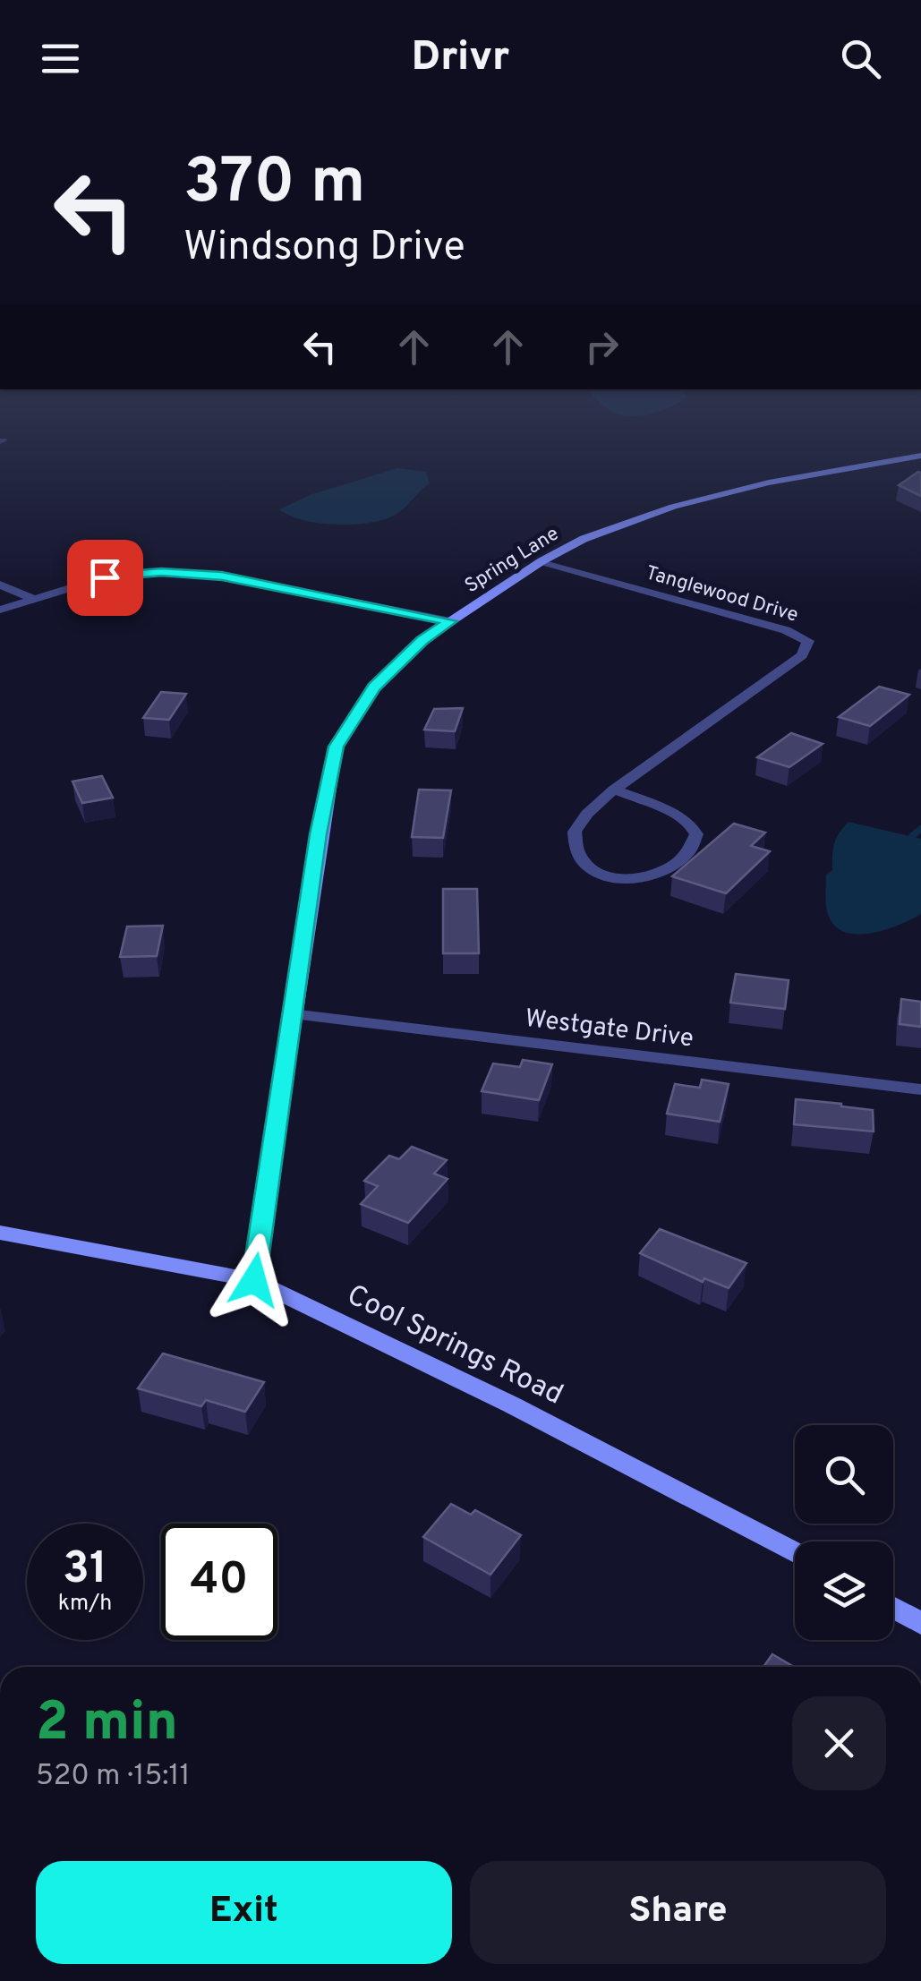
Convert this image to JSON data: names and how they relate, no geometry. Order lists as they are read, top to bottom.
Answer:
{
  "streets": {
    "street": [
      "Spring Lane",
      "Tanglewood Drive",
      "Westgate Drive",
      "Cool Springs Road"
    ]
  },
  "crossings": [
    ["Spring Lane", "Tanglewood Drive"],
    ["Spring Lane", "Westgate Drive"],
    ["Spring Lane", "Cool Springs Road"]
  ],
  "page": {
    "header": "Drivr",
    "turn": ["370 m", "Windsong Drive"],
    "speed": "31 km/h",
    "limit": "40",
    "heading": ["2 min", "520 m · 15:11"],
    "buttons": ["Exit", "Share"]
  }
}
